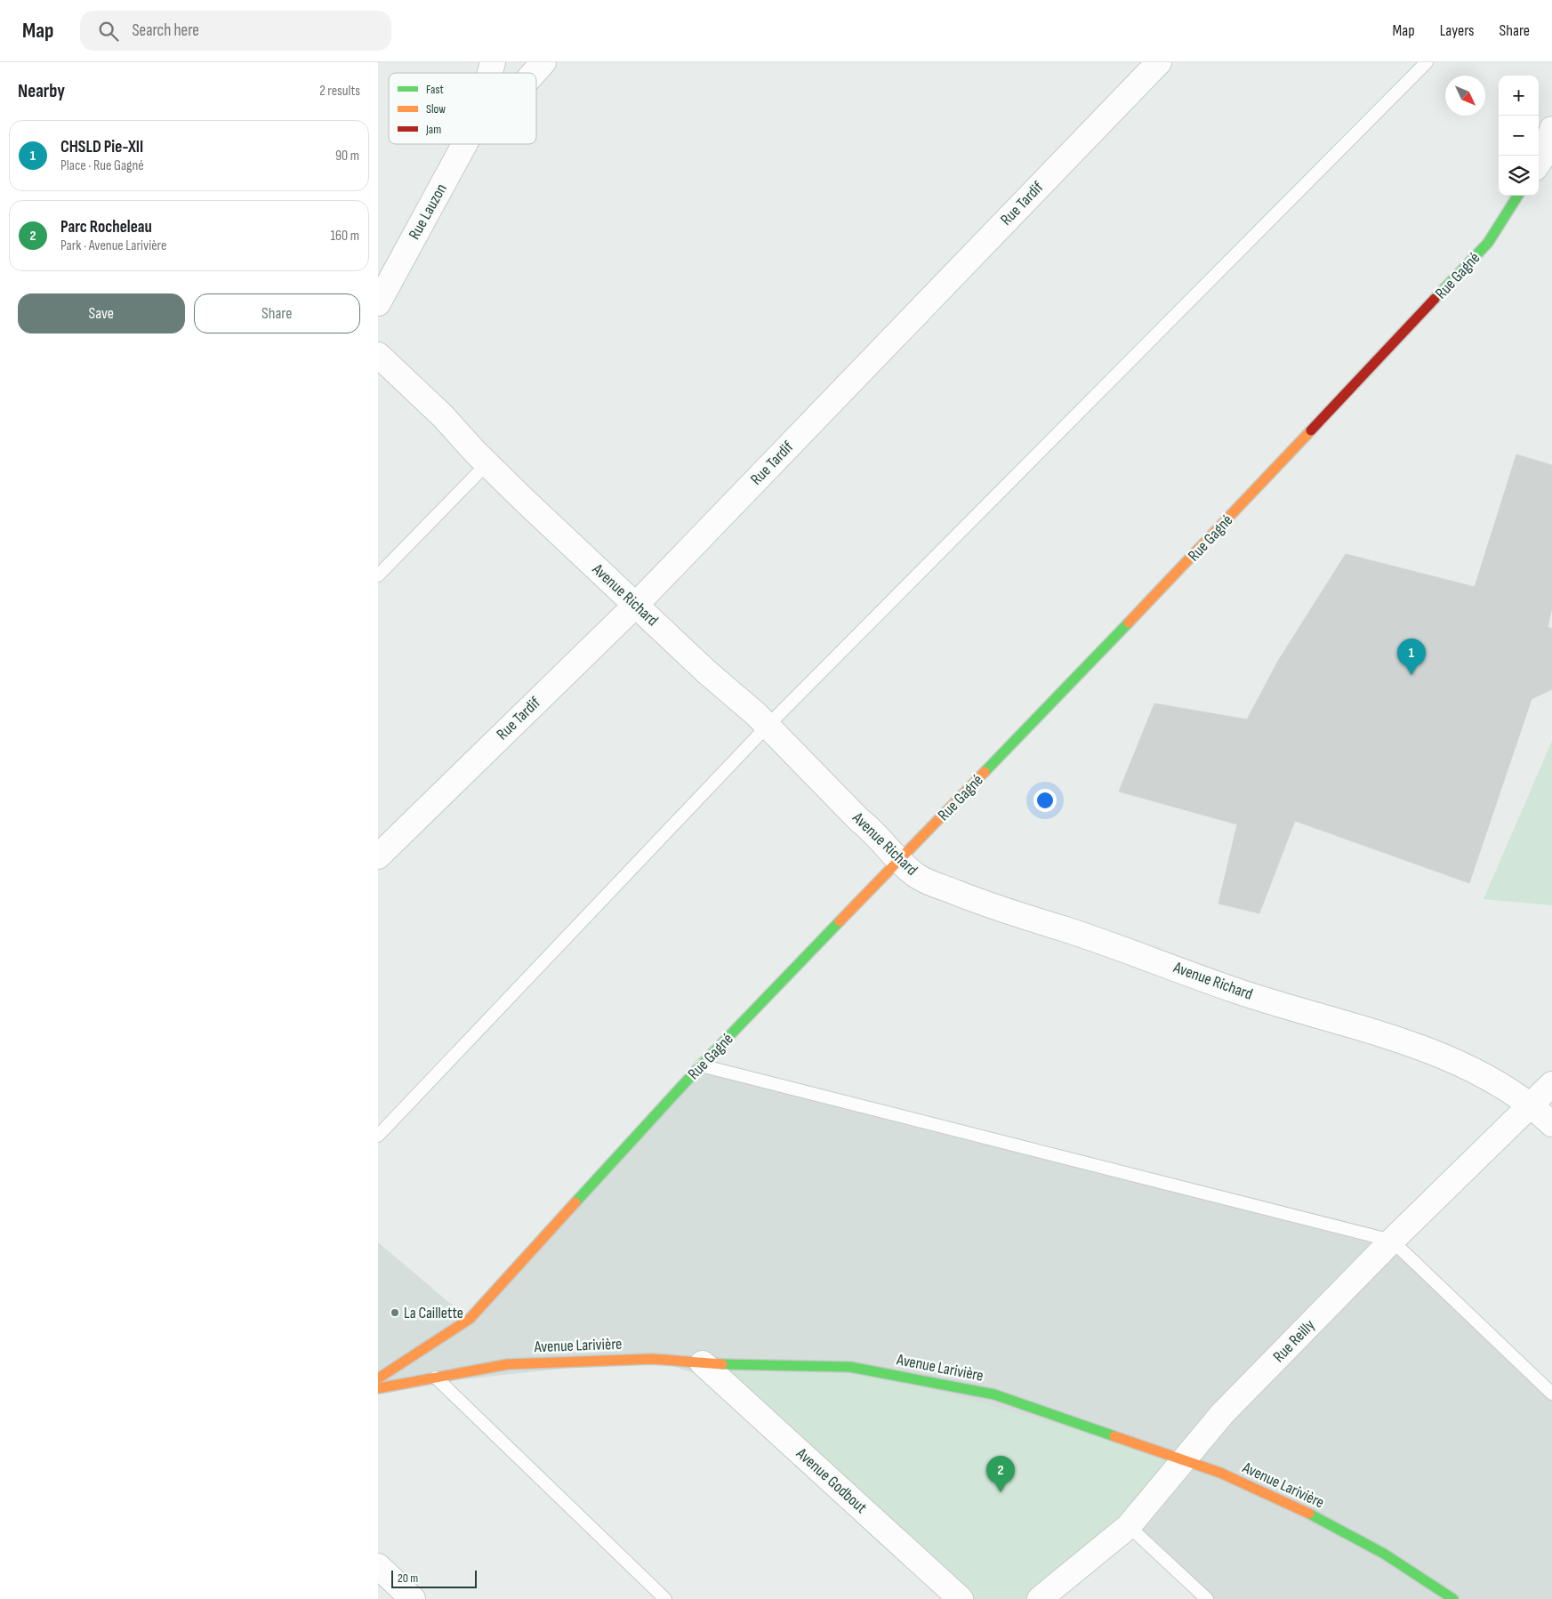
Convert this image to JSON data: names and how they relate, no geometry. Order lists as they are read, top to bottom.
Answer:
{
  "streets": {
    "street": [
      "Rue Tardif",
      "Rue Lauzon",
      "Rue Gagné",
      "Avenue Richard",
      "Rue Reilly",
      "Avenue Larivière",
      "Avenue Godbout"
    ]
  },
  "crossings": [
    ["Rue Tardif", "Avenue Richard"],
    ["Rue Gagné", "Avenue Richard"],
    ["Avenue Richard", "Rue Reilly"],
    ["Rue Reilly", "Avenue Larivière"],
    ["Avenue Larivière", "Avenue Godbout"]
  ],
  "places": ["La Caillette"],
  "legend": ["Fast", "Slow", "Jam"],
  "scale_bar": "20 m",
  "north": "bottom right",
  "page": {
    "header": "Map",
    "search": "Search here",
    "nav": ["Map", "Layers", "Share"],
    "heading": ["Nearby", "2 results"],
    "map_buttons": ["+", "−"],
    "list": [
      {
        "mark": "1",
        "name": "CHSLD Pie-XII",
        "note": "Place · Rue Gagné",
        "value": "90 m"
      },
      {
        "mark": "2",
        "name": "Parc Rocheleau",
        "note": "Park · Avenue Larivière",
        "value": "160 m"
      }
    ],
    "buttons": ["Save", "Share"],
    "pins": ["1", "2"],
    "scale": "20 m"
  }
}
